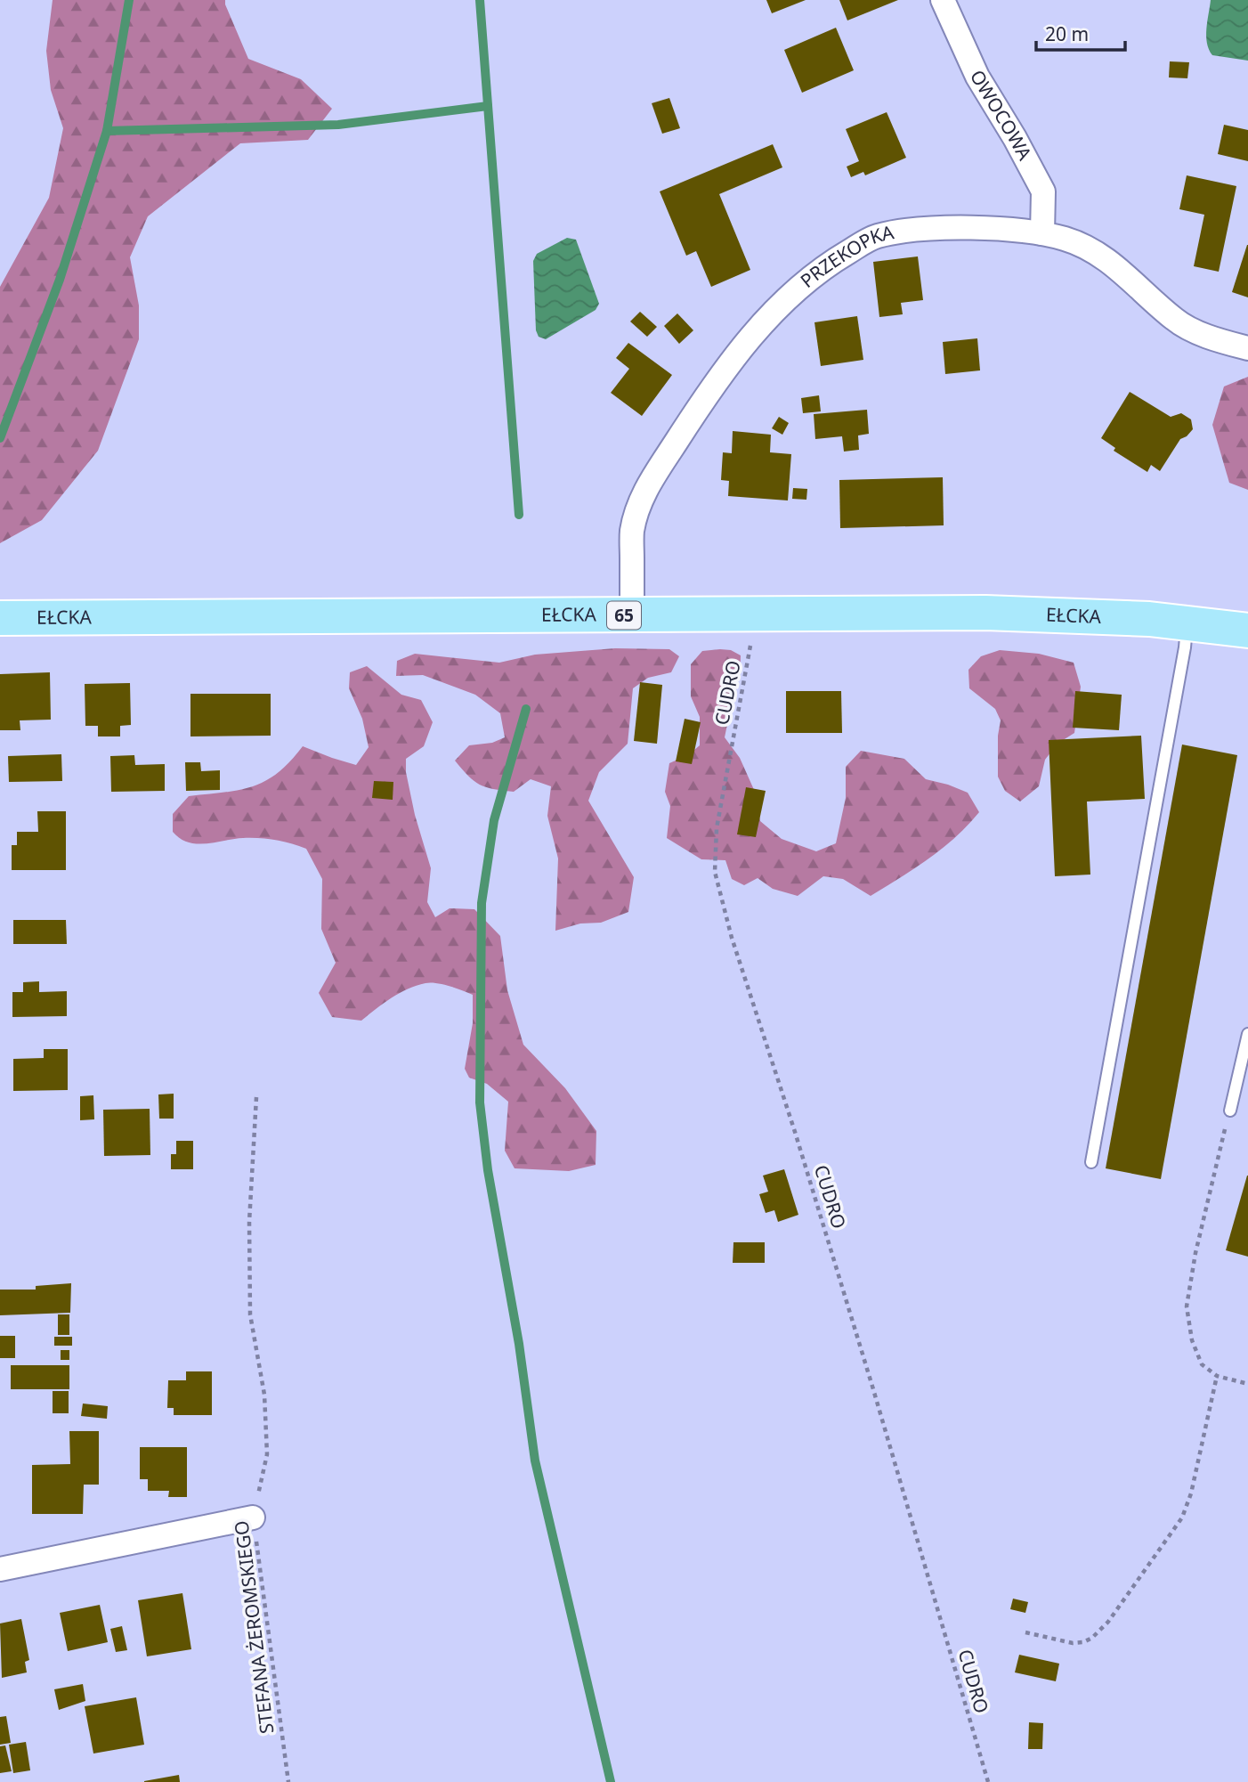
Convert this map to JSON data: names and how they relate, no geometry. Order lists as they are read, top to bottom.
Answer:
{
  "streets": {
    "main road": ["EŁCKA", "65"],
    "street": ["OWOCOWA", "PRZEKOPKA"],
    "path": ["CUDRO", "STEFANA ŻEROMSKIEGO"]
  },
  "crossings": [
    ["OWOCOWA", "PRZEKOPKA"],
    ["PRZEKOPKA", "EŁCKA"],
    ["EŁCKA", "CUDRO"]
  ],
  "scale_bar": "20 m"
}
